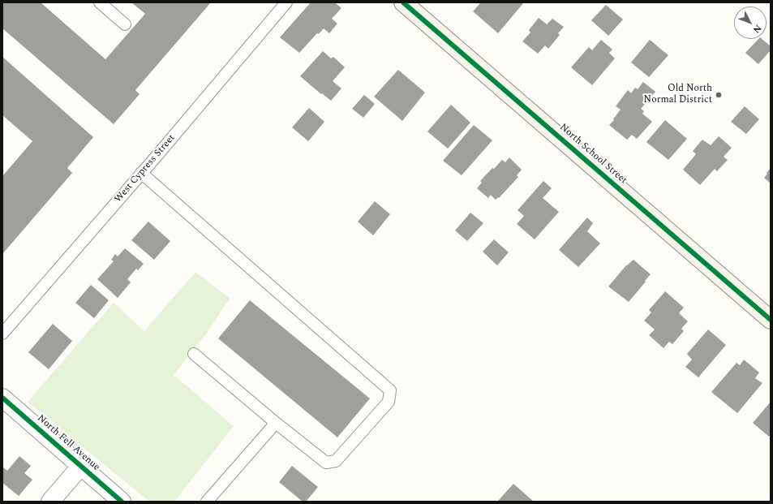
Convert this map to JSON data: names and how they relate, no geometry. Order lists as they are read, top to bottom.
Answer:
{
  "streets": {
    "street": ["North School Street", "North Fell Avenue"],
    "lane": ["West Cypress Street"]
  },
  "places": ["Old North Normal District"],
  "north": "bottom right"
}
